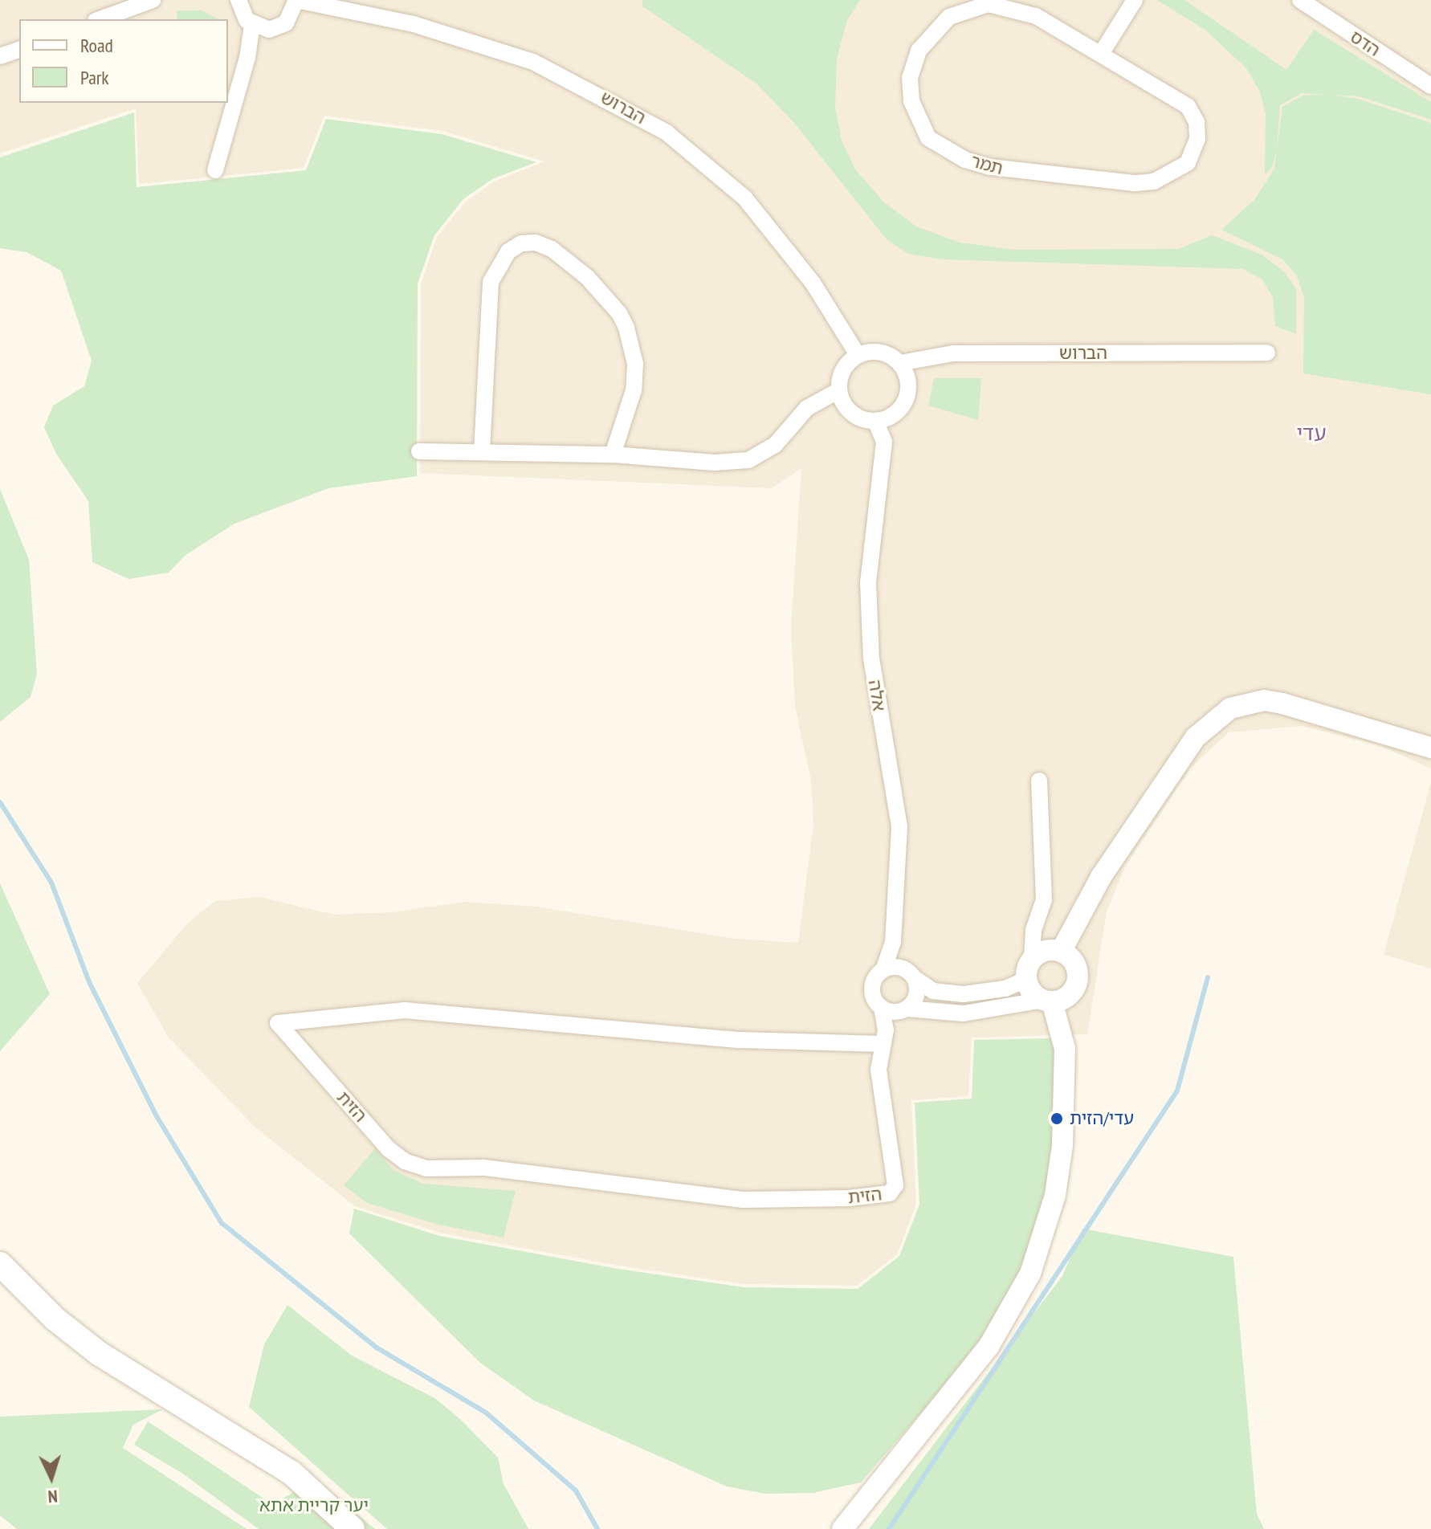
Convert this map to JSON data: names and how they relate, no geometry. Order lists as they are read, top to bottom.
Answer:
{
  "streets": {
    "street": [
      "הדס",
      "הברוש",
      "תמר",
      "אלה",
      "הזית"
    ]
  },
  "crossings": [
    ["הברוש", "אלה"],
    ["אלה", "הזית"]
  ],
  "districts": ["עדי"],
  "parks": ["יער קריית אתא"],
  "places": ["עדי/הזית"],
  "legend": ["Road", "Park"],
  "north": "bottom"
}
